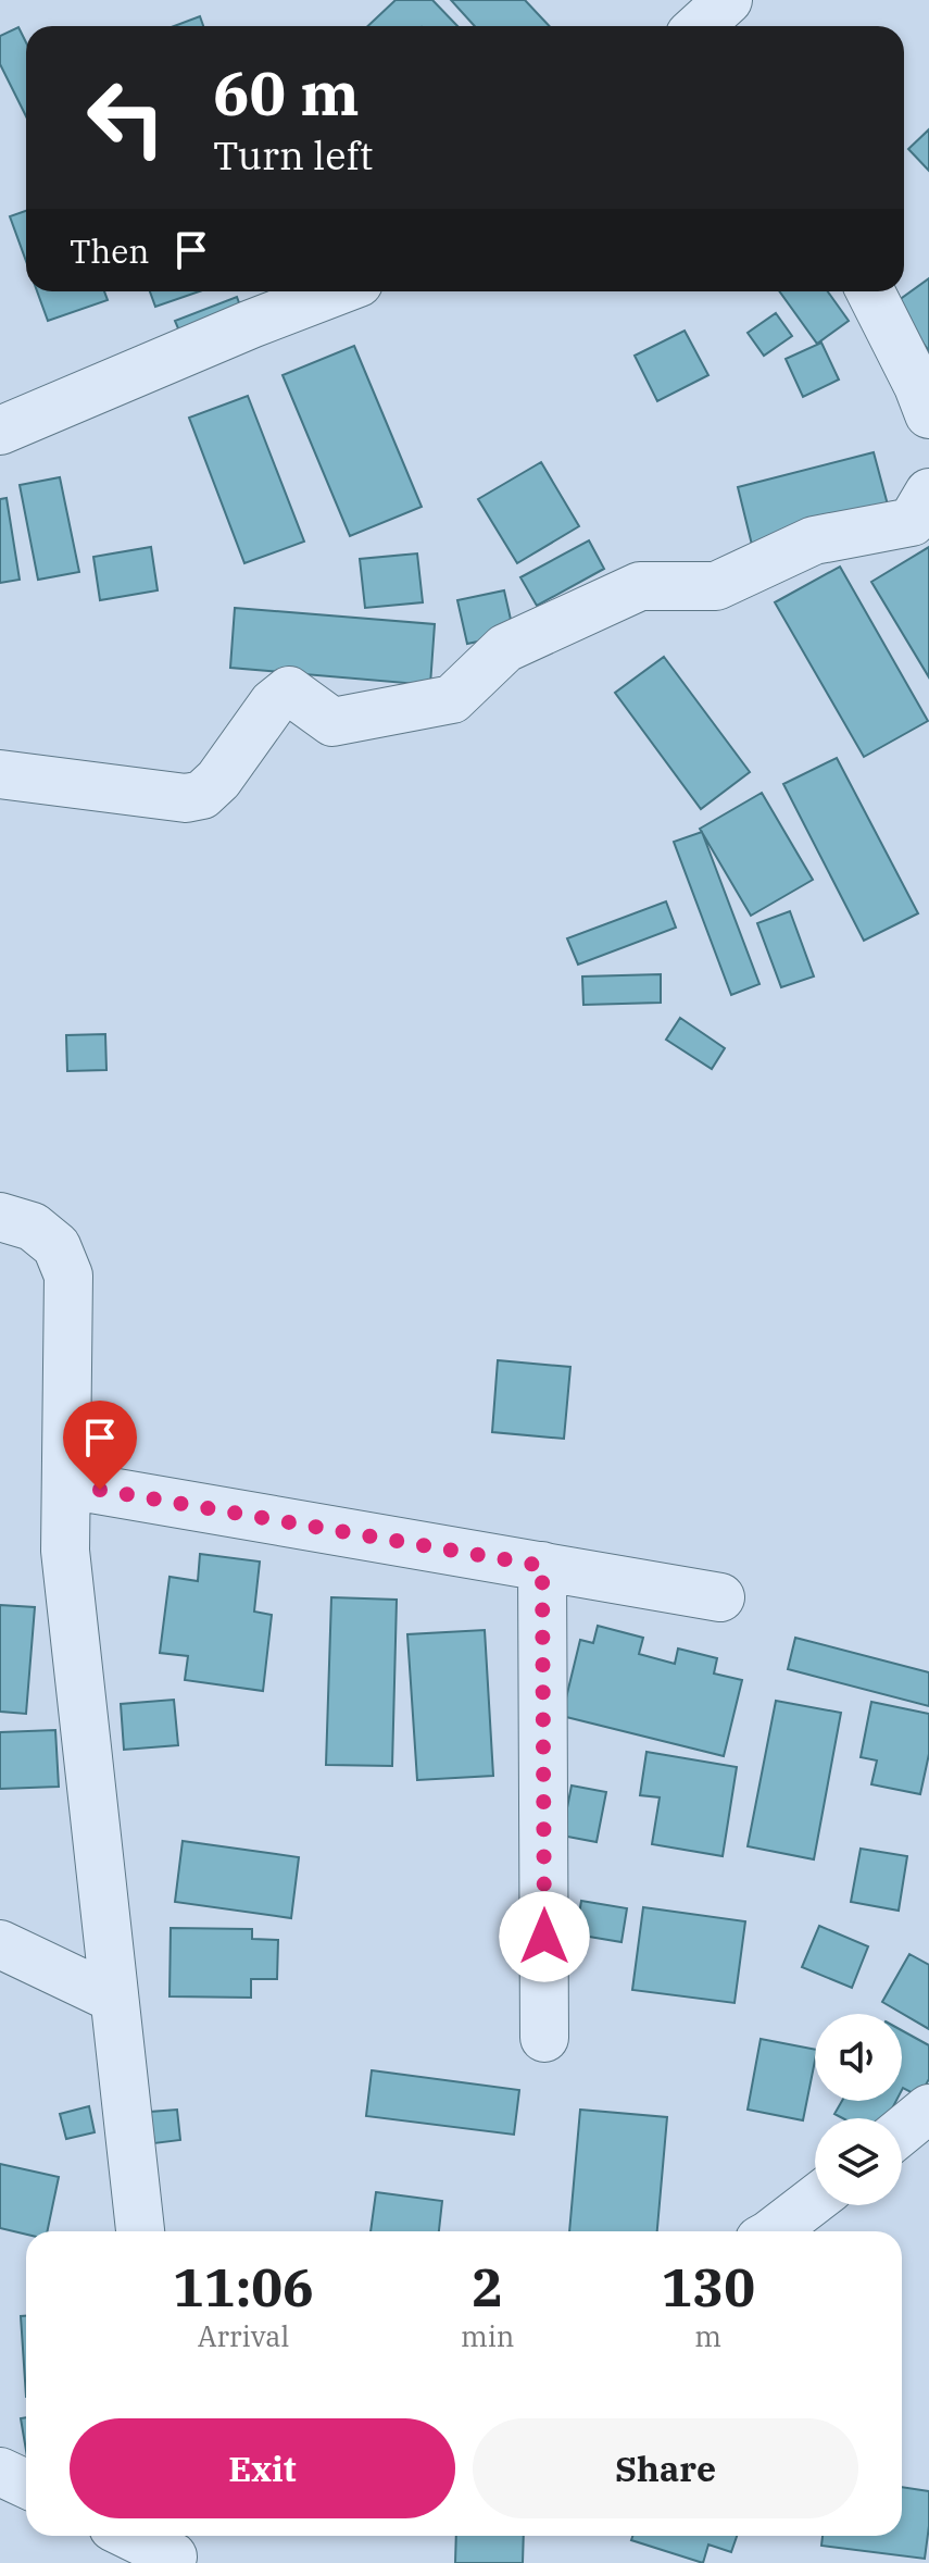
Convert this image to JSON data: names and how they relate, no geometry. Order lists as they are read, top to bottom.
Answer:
{
  "page": {
    "turn": ["60 m", "Turn left"],
    "then": "Then",
    "eta": [
      "11:06",
      "Arrival",
      "2",
      "min",
      "130",
      "m"
    ],
    "buttons": ["Exit", "Share"]
  }
}
